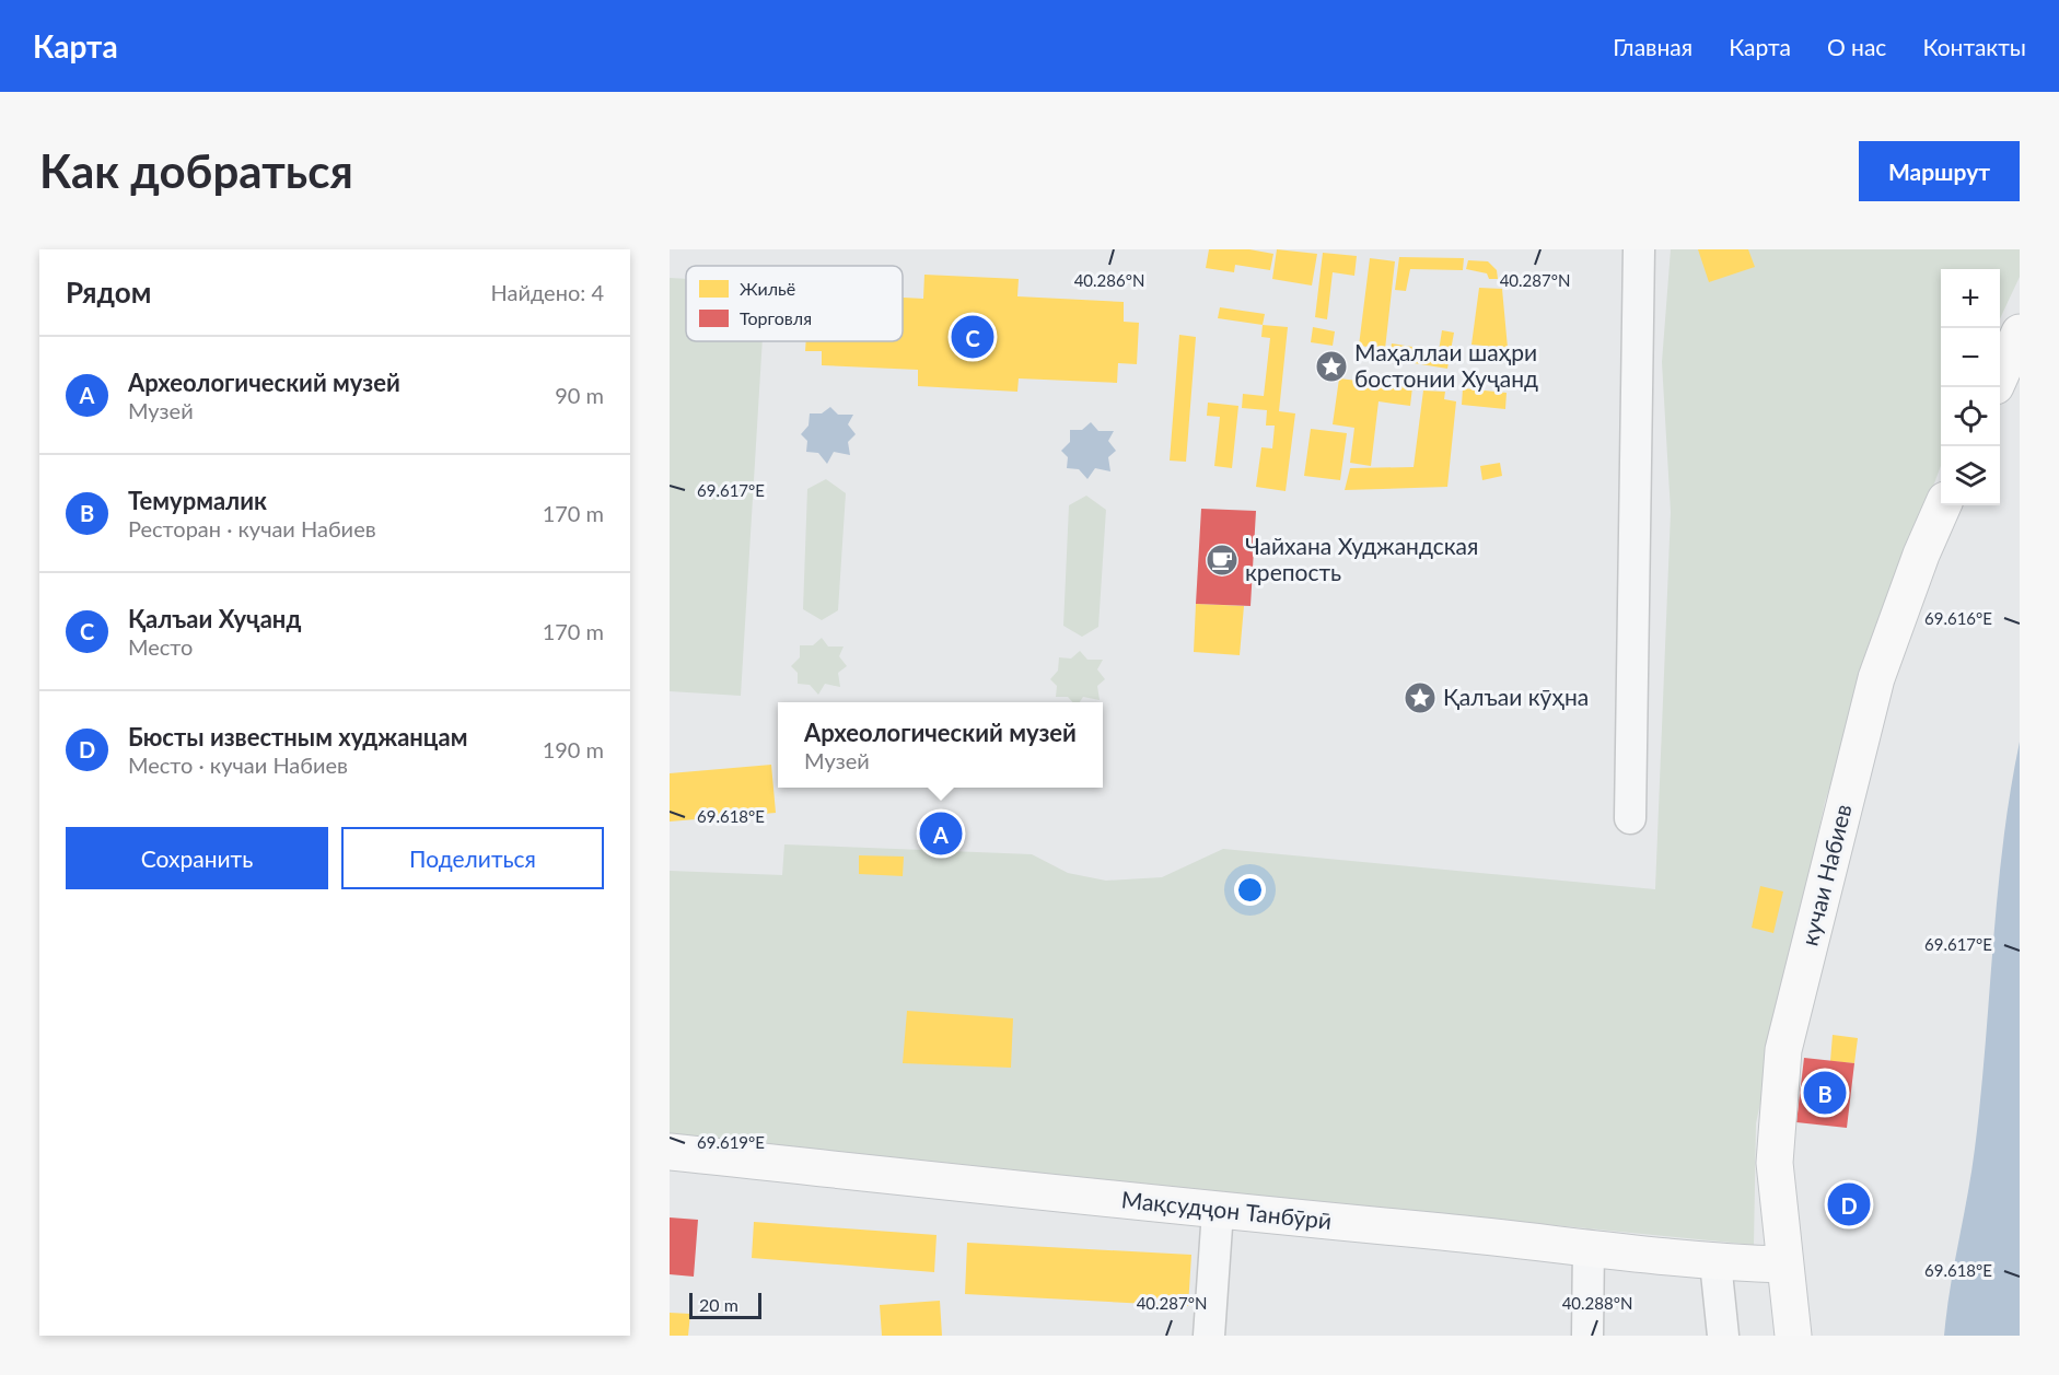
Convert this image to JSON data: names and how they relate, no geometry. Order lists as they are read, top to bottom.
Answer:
{
  "streets": {
    "main road": ["кучаи Набиев", "Мақсудҷон Танбӯрӣ"]
  },
  "crossings": [
    ["кучаи Набиев", "Мақсудҷон Танбӯрӣ"]
  ],
  "places": {
    "place": ["Маҳаллаи шаҳри бостонии Хуҷанд", "Қалъаи кӯҳна"],
    "cafe": ["Чайхана Худжандская крепость"]
  },
  "legend": ["Жильё", "Торговля"],
  "scale_bar": "20 m",
  "page": {
    "header": "Карта",
    "nav": [
      "Главная",
      "Карта",
      "О нас",
      "Контакты"
    ],
    "buttons": [
      "Маршрут",
      ["Сохранить", "Поделиться"]
    ],
    "title": "Как добраться",
    "heading": ["Рядом", "Найдено: 4"],
    "map_buttons": ["+", "−"],
    "pins": [
      "C",
      "A",
      "B",
      "D"
    ],
    "list": [
      {
        "mark": "A",
        "name": "Археологический музей",
        "note": "Музей",
        "value": "90 m"
      },
      {
        "mark": "B",
        "name": "Темурмалик",
        "note": "Ресторан · кучаи Набиев",
        "value": "170 m"
      },
      {
        "mark": "C",
        "name": "Қалъаи Хуҷанд",
        "note": "Место",
        "value": "170 m"
      },
      {
        "mark": "D",
        "name": "Бюсты известным худжанцам",
        "note": "Место · кучаи Набиев",
        "value": "190 m"
      }
    ],
    "popup": ["Археологический музей", "Музей"],
    "scale": "20 m"
  },
  "coordinates": [
    "40.286°N",
    "40.287°N",
    "69.617°E",
    "69.616°E",
    "69.618°E",
    "69.619°E",
    "40.288°N"
  ]
}
